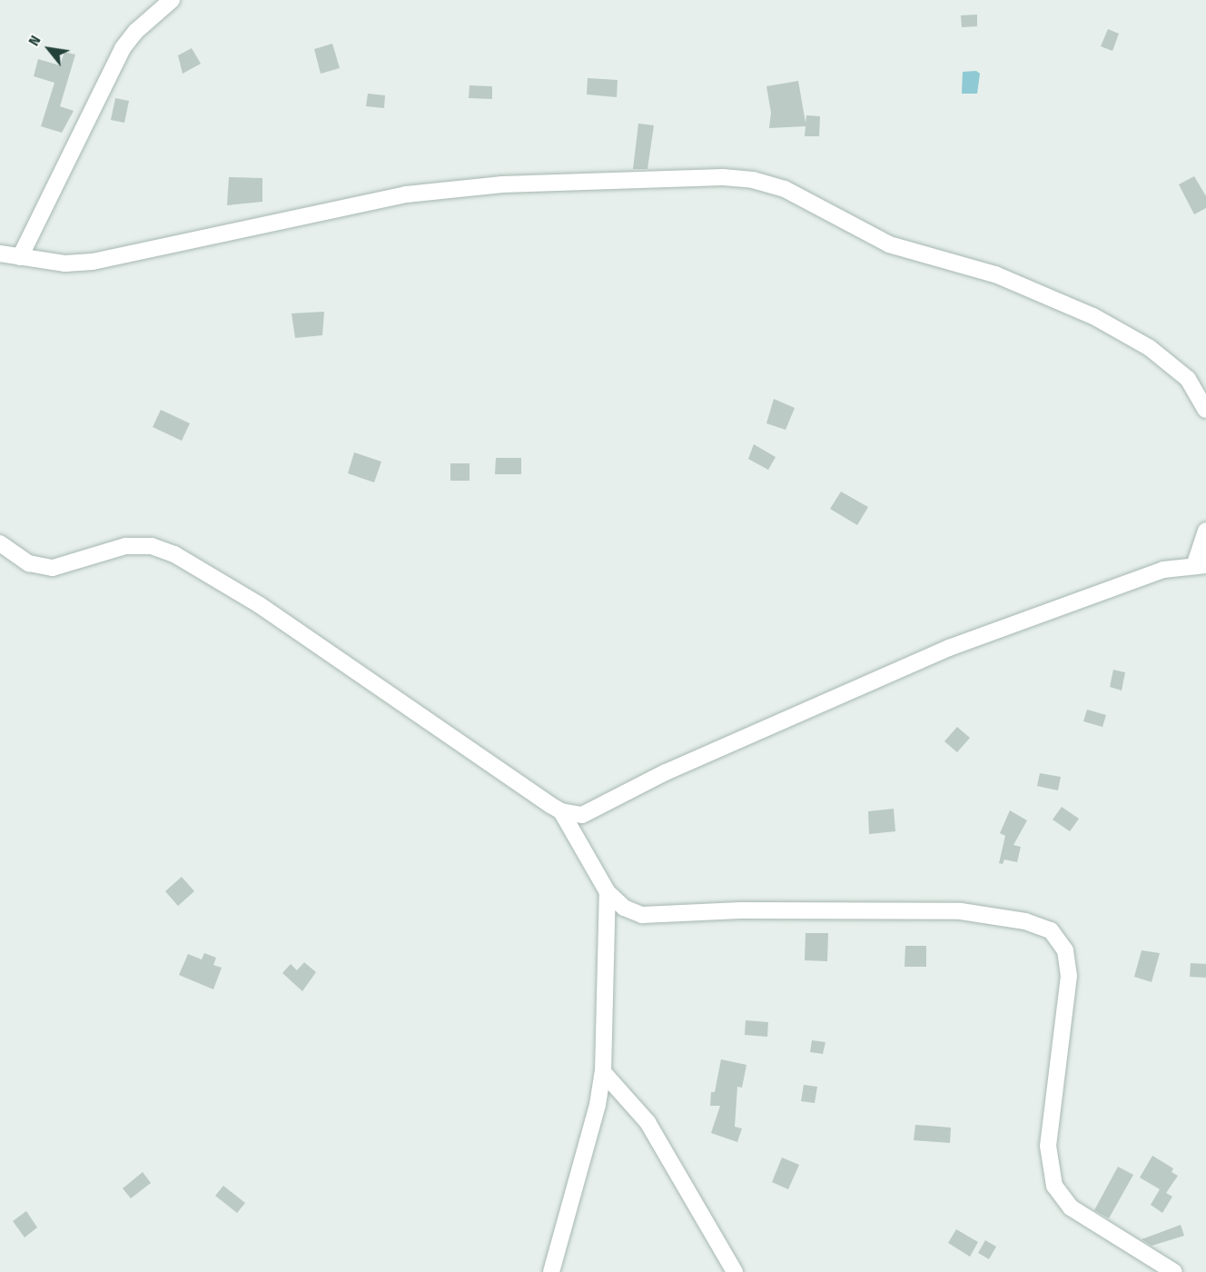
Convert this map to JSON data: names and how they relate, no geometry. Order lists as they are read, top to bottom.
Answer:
{
  "north": "top left"
}
